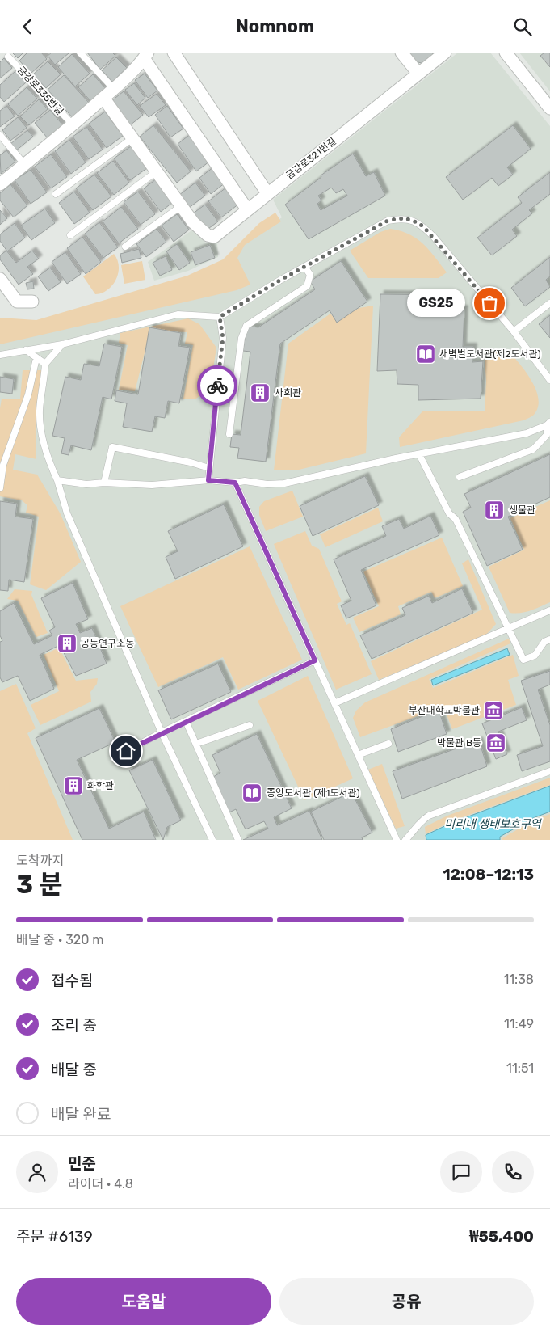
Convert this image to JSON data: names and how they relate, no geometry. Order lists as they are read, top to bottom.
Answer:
{
  "streets": {
    "street": ["금강로321번길"],
    "lane": ["금강로335번길"]
  },
  "water": ["미리내 생태보호구역"],
  "places": {
    "other": ["GS25"],
    "library": ["새벽벌도서관(제2도서관)", "중앙도서관 (제1도서관)"],
    "building": [
      "사회관",
      "생물관",
      "공동연구소동",
      "화학관"
    ],
    "museum": ["부산대학교박물관", "박물관 B동"]
  },
  "page": {
    "header": "Nomnom",
    "bubble": "GS25",
    "heading": ["3 분", "도착까지", "12:08–12:13"],
    "panel": [
      "민준",
      "라이더 · 4.8",
      "주문 #6139",
      "₩55,400"
    ],
    "bar": "배달 중 · 320 m",
    "list": [
      ["접수됨", "11:38"],
      ["조리 중", "11:49"],
      ["배달 중", "11:51"],
      "배달 완료"
    ],
    "buttons": ["도움말", "공유"]
  }
}
